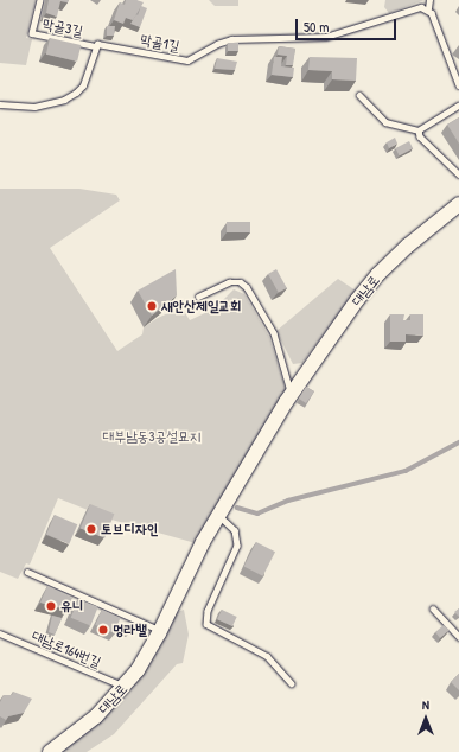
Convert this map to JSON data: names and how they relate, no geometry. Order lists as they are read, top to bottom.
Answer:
{
  "streets": {
    "street": ["대남로"],
    "lane": ["막골3길", "막골1길", "대남로164번길"]
  },
  "crossings": [
    ["막골3길", "막골1길"],
    ["대남로", "대남로164번길"]
  ],
  "parks": ["대부남동3공설묘지"],
  "places": [
    "새안산제일교회",
    "토브디자인",
    "유니",
    "멍라밸"
  ],
  "scale_bar": "50 m",
  "north": "top"
}
